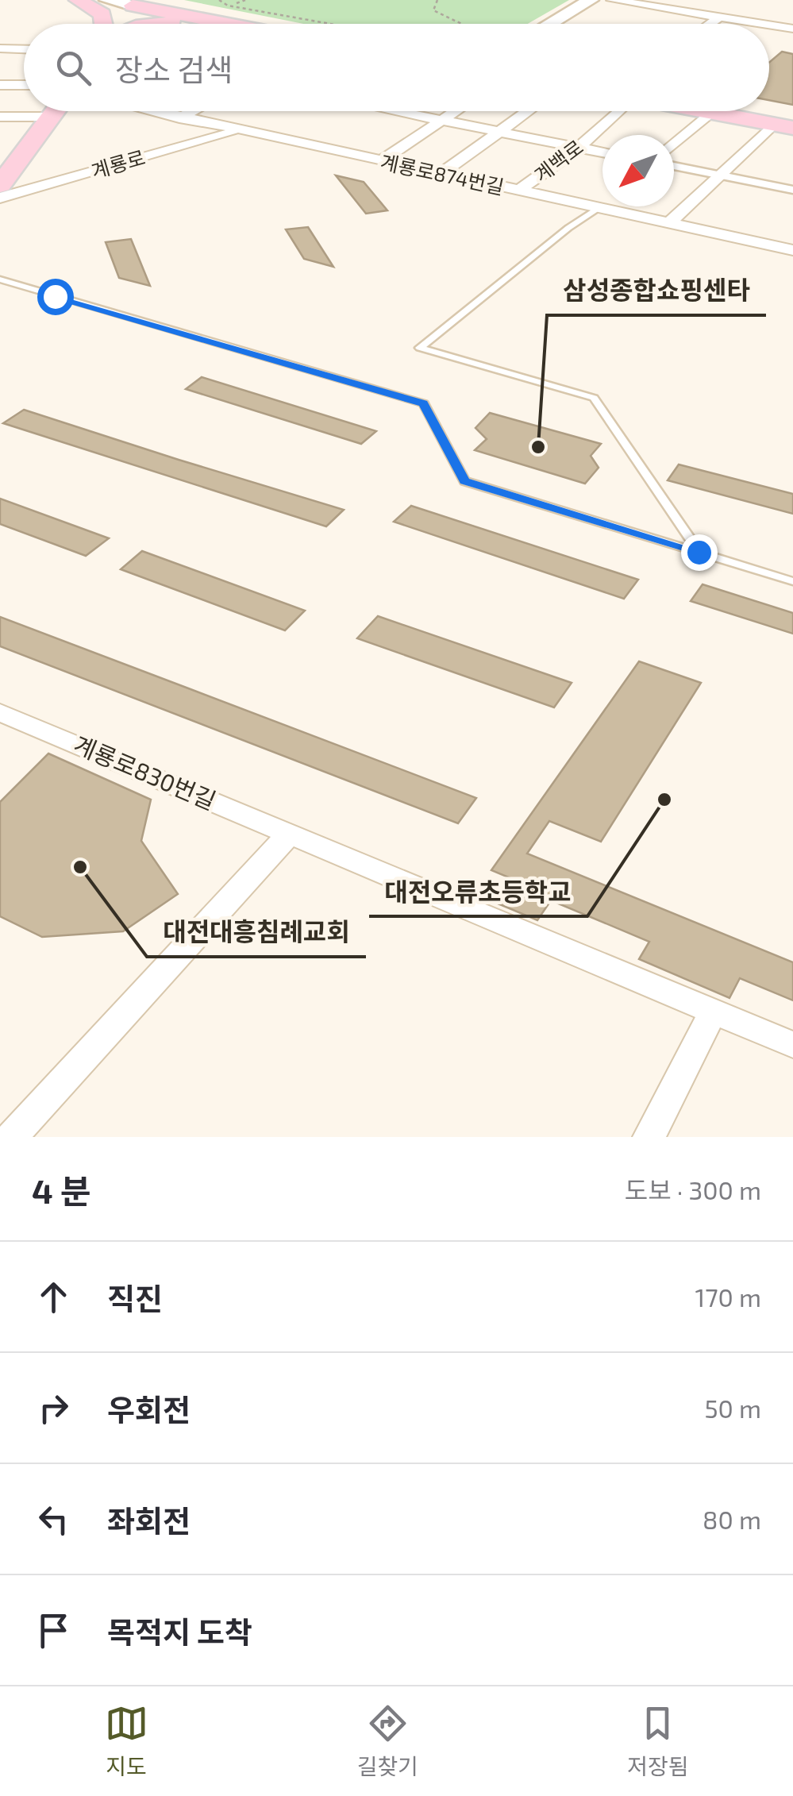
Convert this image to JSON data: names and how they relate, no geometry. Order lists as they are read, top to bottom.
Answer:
{
  "streets": {
    "main road": ["계백로"],
    "street": ["계룡로", "계룡로874번길", "계룡로830번길"]
  },
  "crossings": [
    ["계백로", "계룡로874번길"],
    ["계룡로", "계룡로874번길"]
  ],
  "places": ["삼성종합쇼핑센타", "대전오류초등학교", "대전대흥침례교회"],
  "north": "bottom left",
  "page": {
    "search": "장소 검색",
    "heading": ["4 분", "도보 · 300 m"],
    "list": [
      ["직진", "170 m"],
      ["우회전", "50 m"],
      ["좌회전", "80 m"],
      "목적지 도착"
    ],
    "nav": ["지도", "길찾기", "저장됨"]
  }
}
